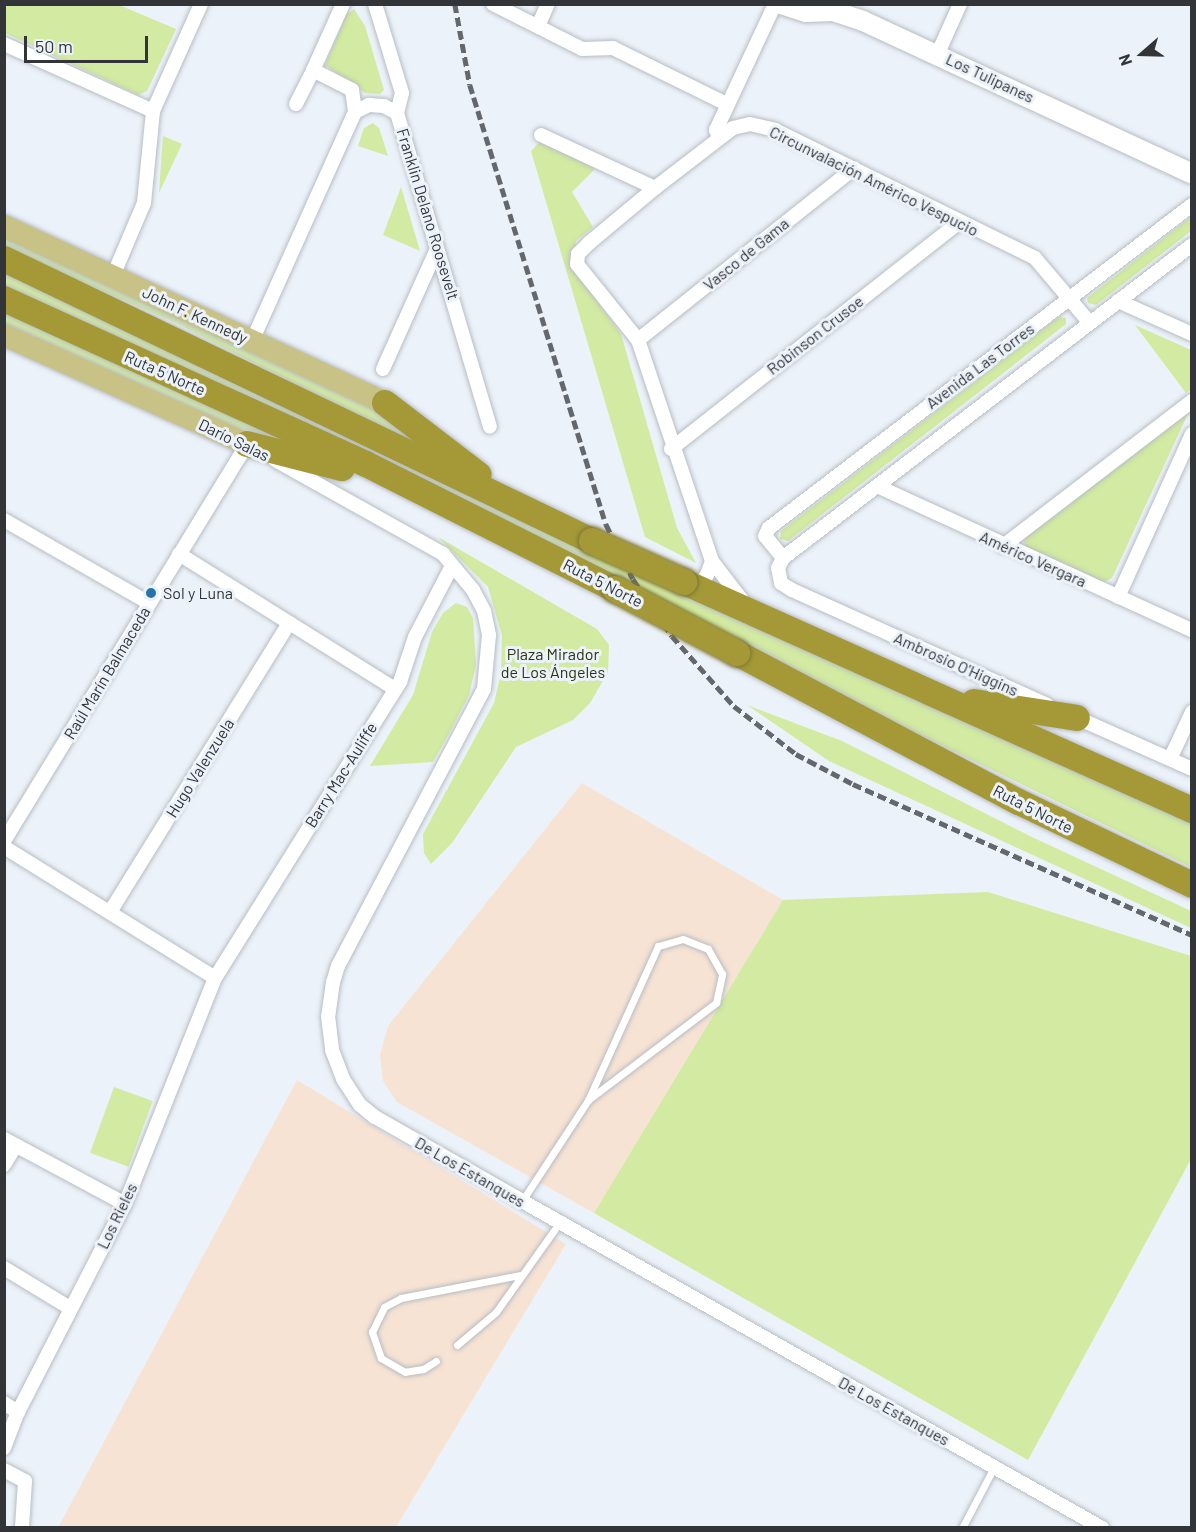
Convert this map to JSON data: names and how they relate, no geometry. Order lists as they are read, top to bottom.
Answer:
{
  "streets": {
    "highway": ["Ruta 5 Norte"],
    "main road": ["John F. Kennedy", "Darío Salas"],
    "street": [
      "Los Tulipanes",
      "Circunvalación Américo Vespucio",
      "Franklin Delano Roosevelt",
      "Vasco de Gama",
      "Robinson Crusoe",
      "Avenida Las Torres",
      "Américo Vergara",
      "Ambrosio O'Higgins",
      "Raúl Marín Balmaceda",
      "Hugo Valenzuela",
      "Barry Mac-Auliffe",
      "De Los Estanques",
      "Los Rieles"
    ]
  },
  "crossings": [
    ["Circunvalación Américo Vespucio", "Vasco de Gama"],
    ["Circunvalación Américo Vespucio", "Robinson Crusoe"],
    ["Circunvalación Américo Vespucio", "Avenida Las Torres"],
    ["Circunvalación Américo Vespucio", "Ruta 5 Norte"],
    ["Avenida Las Torres", "Américo Vergara"],
    ["Avenida Las Torres", "Ambrosio O'Higgins"],
    ["Darío Salas", "Raúl Marín Balmaceda"],
    ["Darío Salas", "Barry Mac-Auliffe"],
    ["Darío Salas", "De Los Estanques"],
    ["Barry Mac-Auliffe", "De Los Estanques"],
    ["Barry Mac-Auliffe", "Los Rieles"]
  ],
  "parks": ["Plaza Mirador de Los Ángeles"],
  "places": ["Sol y Luna"],
  "scale_bar": "50 m",
  "north": "left"
}
